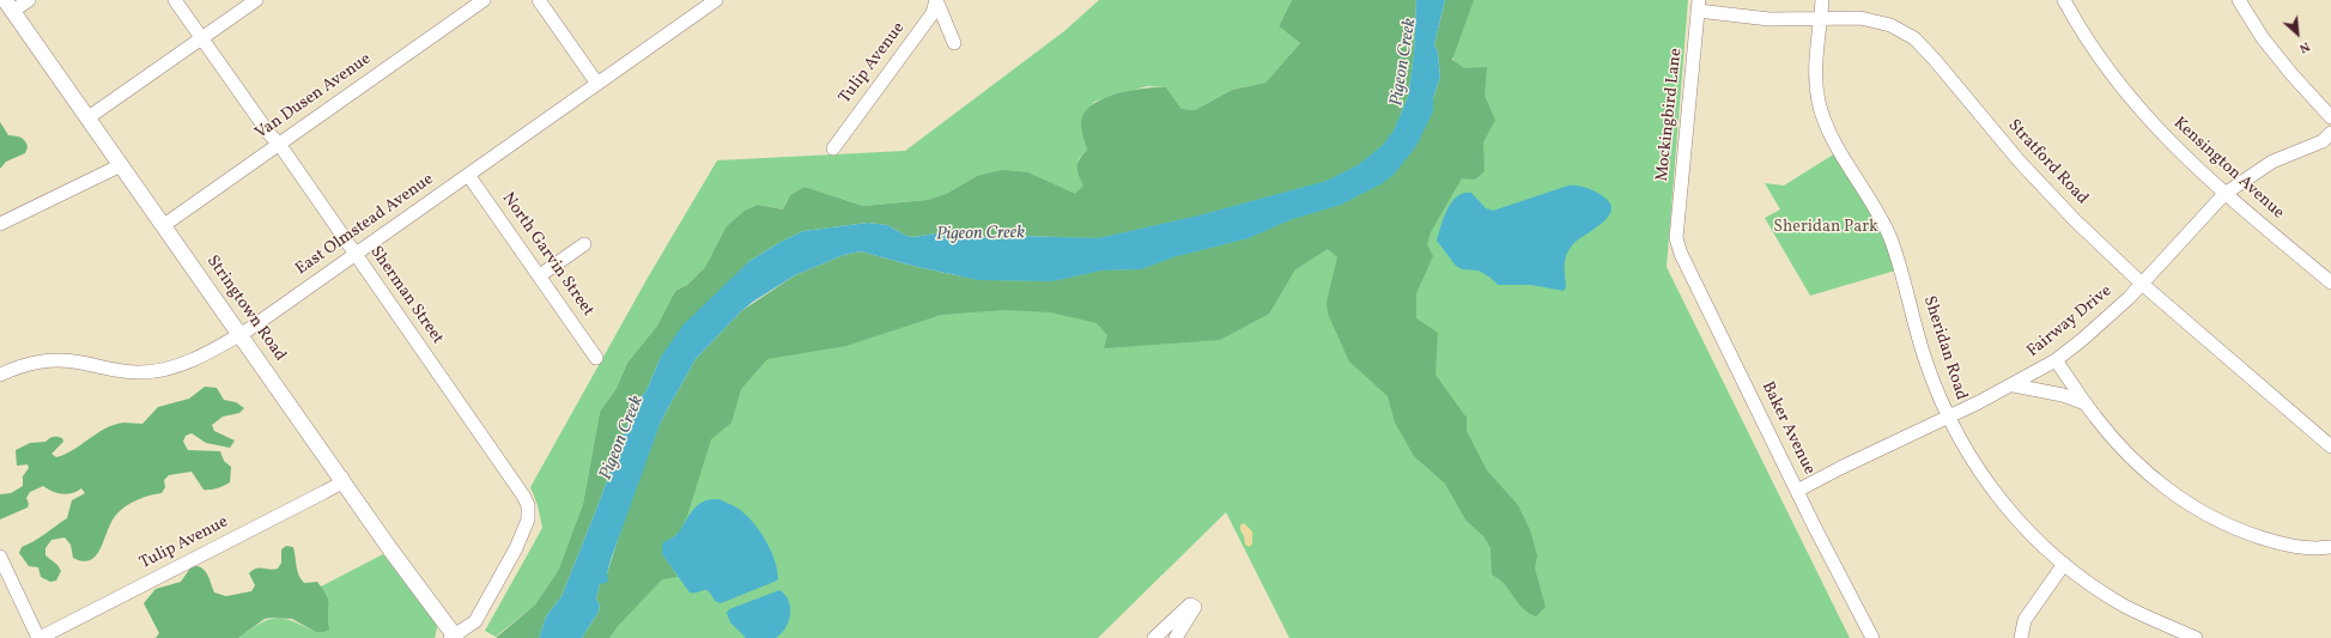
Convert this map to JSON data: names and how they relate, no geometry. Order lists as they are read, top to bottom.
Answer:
{
  "streets": {
    "main road": ["Stringtown Road"],
    "street": [
      "Tulip Avenue",
      "Van Dusen Avenue",
      "Mockingbird Lane",
      "Stratford Road",
      "Kensington Avenue",
      "East Olmstead Avenue",
      "North Garvin Street",
      "Sherman Street",
      "Fairway Drive",
      "Sheridan Road",
      "Baker Avenue"
    ]
  },
  "crossings": [
    ["Tulip Avenue", "Stringtown Road"],
    ["Van Dusen Avenue", "Sherman Street"],
    ["Van Dusen Avenue", "Stringtown Road"],
    ["Mockingbird Lane", "Stratford Road"],
    ["Mockingbird Lane", "Baker Avenue"],
    ["Stratford Road", "Fairway Drive"],
    ["Stratford Road", "Sheridan Road"],
    ["Kensington Avenue", "Fairway Drive"],
    ["East Olmstead Avenue", "North Garvin Street"],
    ["East Olmstead Avenue", "Sherman Street"],
    ["East Olmstead Avenue", "Stringtown Road"],
    ["Sherman Street", "Stringtown Road"],
    ["Fairway Drive", "Sheridan Road"],
    ["Fairway Drive", "Baker Avenue"]
  ],
  "water": ["Pigeon Creek"],
  "parks": ["Sheridan Park"],
  "north": "bottom right"
}
